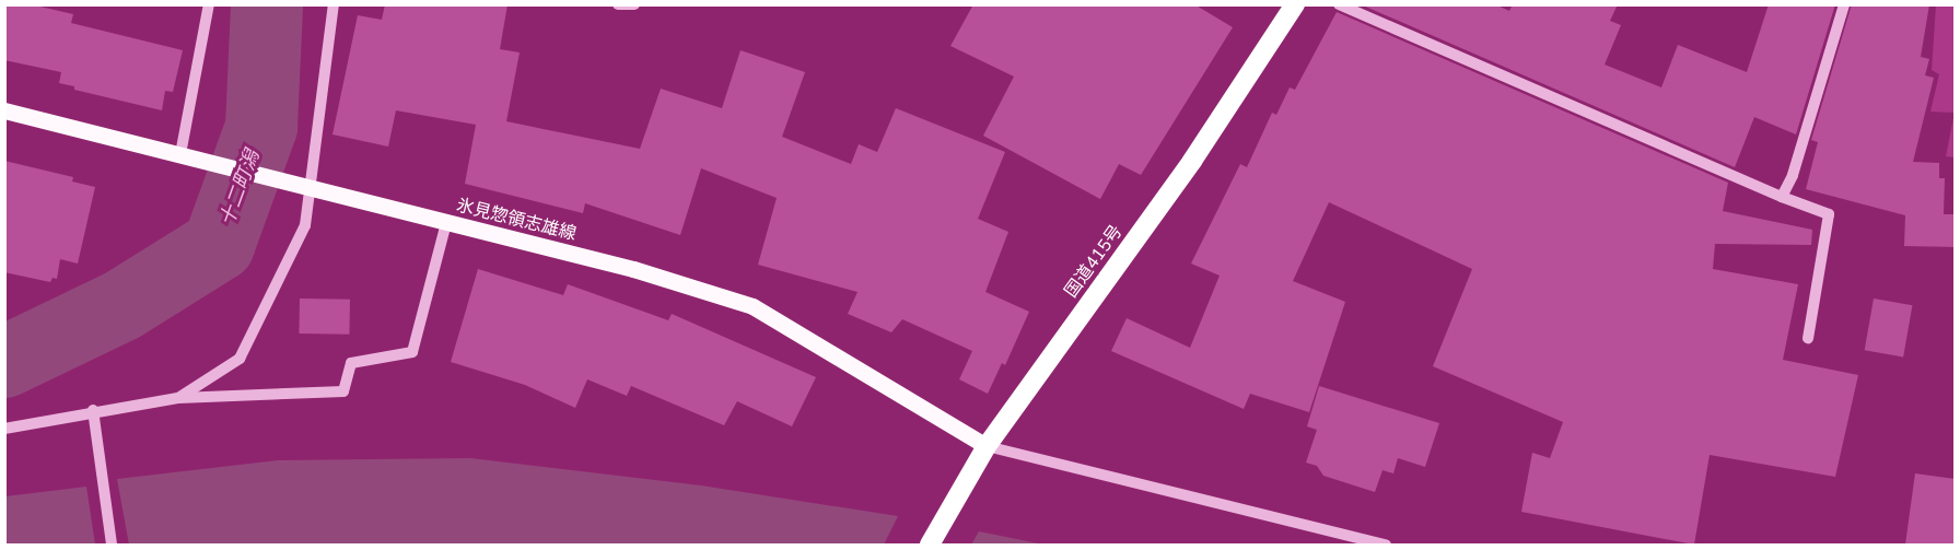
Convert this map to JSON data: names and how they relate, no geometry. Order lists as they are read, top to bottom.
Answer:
{
  "streets": {
    "highway": ["国道415号"],
    "main road": ["氷見惣領志雄線"]
  },
  "crossings": [
    ["氷見惣領志雄線", "国道415号"]
  ],
  "water": ["十二町潟"]
}
